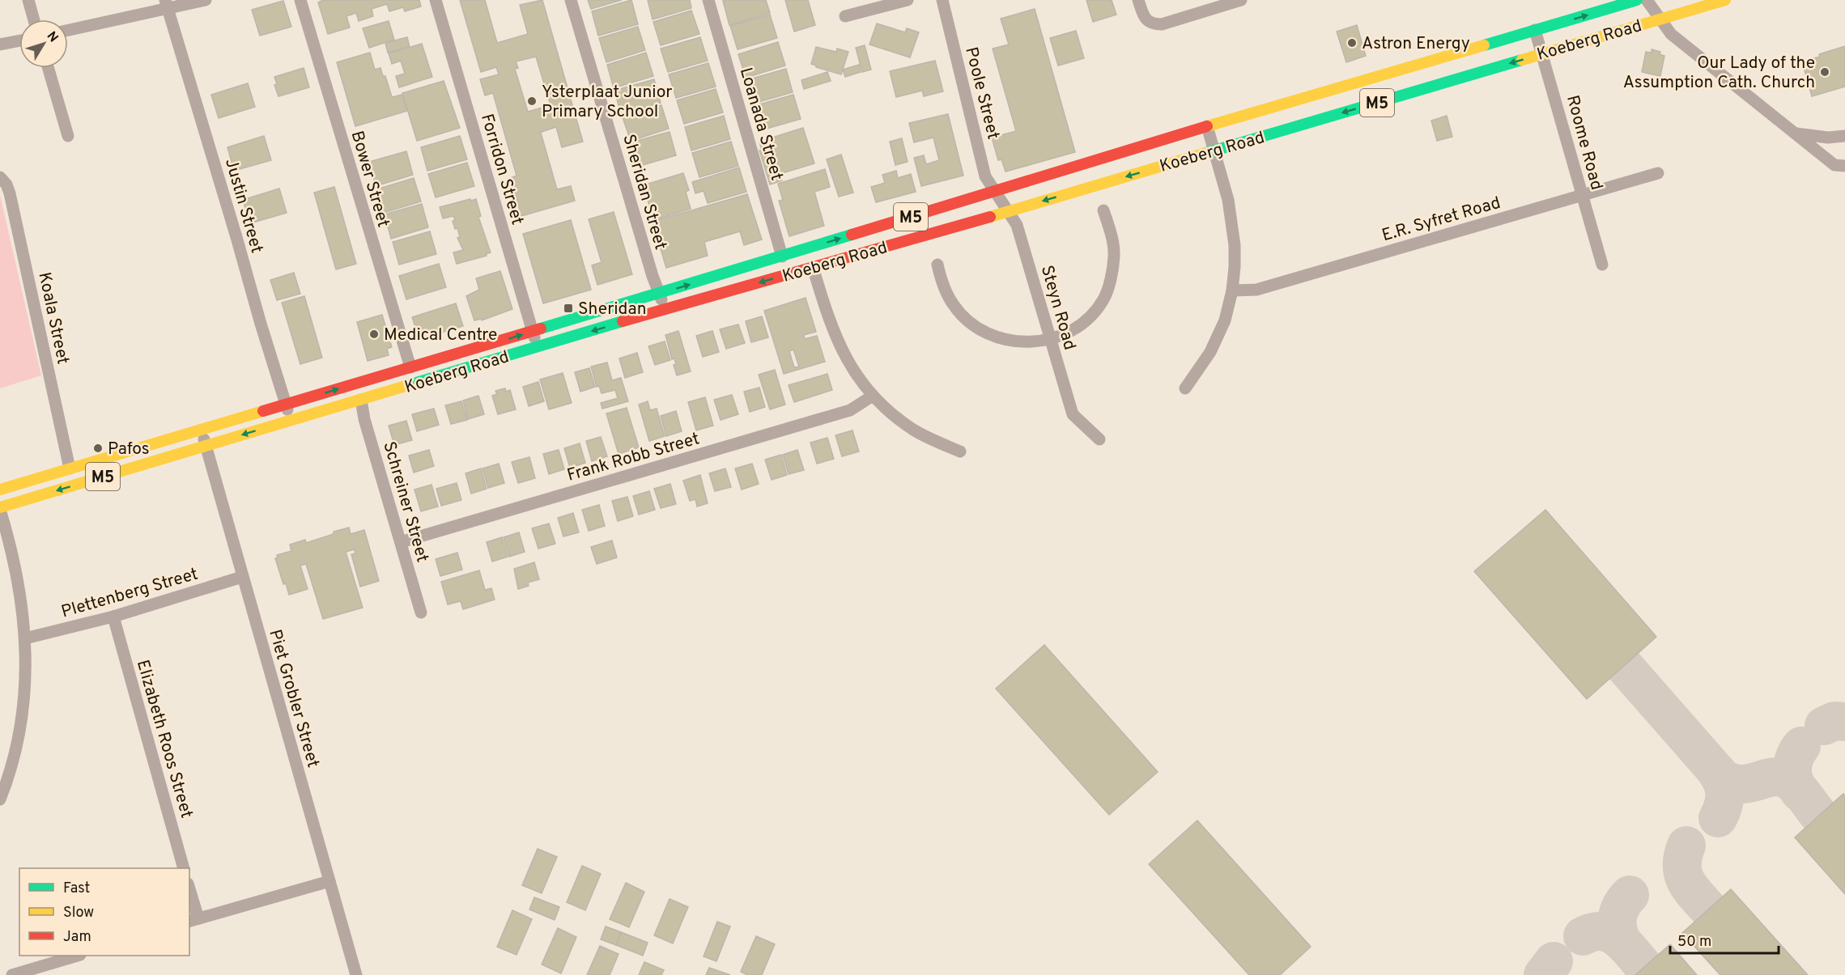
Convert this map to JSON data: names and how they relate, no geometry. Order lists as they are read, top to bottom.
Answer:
{
  "streets": {
    "main road": ["Koeberg Road", "M5"],
    "street": [
      "Poole Street",
      "Loanada Street",
      "Roome Road",
      "Forridon Street",
      "Bower Street",
      "Sheridan Street",
      "Justin Street",
      "E.R. Syfret Road",
      "Steyn Road",
      "Koala Street",
      "Frank Robb Street",
      "Schreiner Street",
      "Plettenberg Street",
      "Piet Grobler Street",
      "Elizabeth Roos Street"
    ]
  },
  "crossings": [
    ["Koeberg Road", "Poole Street"],
    ["Koeberg Road", "Loanada Street"],
    ["Koeberg Road", "Roome Road"],
    ["Koeberg Road", "Forridon Street"],
    ["Koeberg Road", "Bower Street"],
    ["Koeberg Road", "Sheridan Street"],
    ["Koeberg Road", "Justin Street"],
    ["Koeberg Road", "Steyn Road"],
    ["Koeberg Road", "Koala Street"],
    ["Koeberg Road", "Schreiner Street"],
    ["Koeberg Road", "Piet Grobler Street"],
    ["Poole Street", "Steyn Road"],
    ["Roome Road", "E.R. Syfret Road"],
    ["Frank Robb Street", "Schreiner Street"],
    ["Plettenberg Street", "Piet Grobler Street"],
    ["Plettenberg Street", "Elizabeth Roos Street"]
  ],
  "places": {
    "other": [
      "Astron Energy",
      "Our Lady of the Assumption Cath. Church",
      "Ysterplaat Junior Primary School",
      "Medical Centre",
      "Pafos"
    ],
    "transit": ["Sheridan"]
  },
  "legend": ["Fast", "Slow", "Jam"],
  "scale_bar": "50 m",
  "north": "top right"
}
